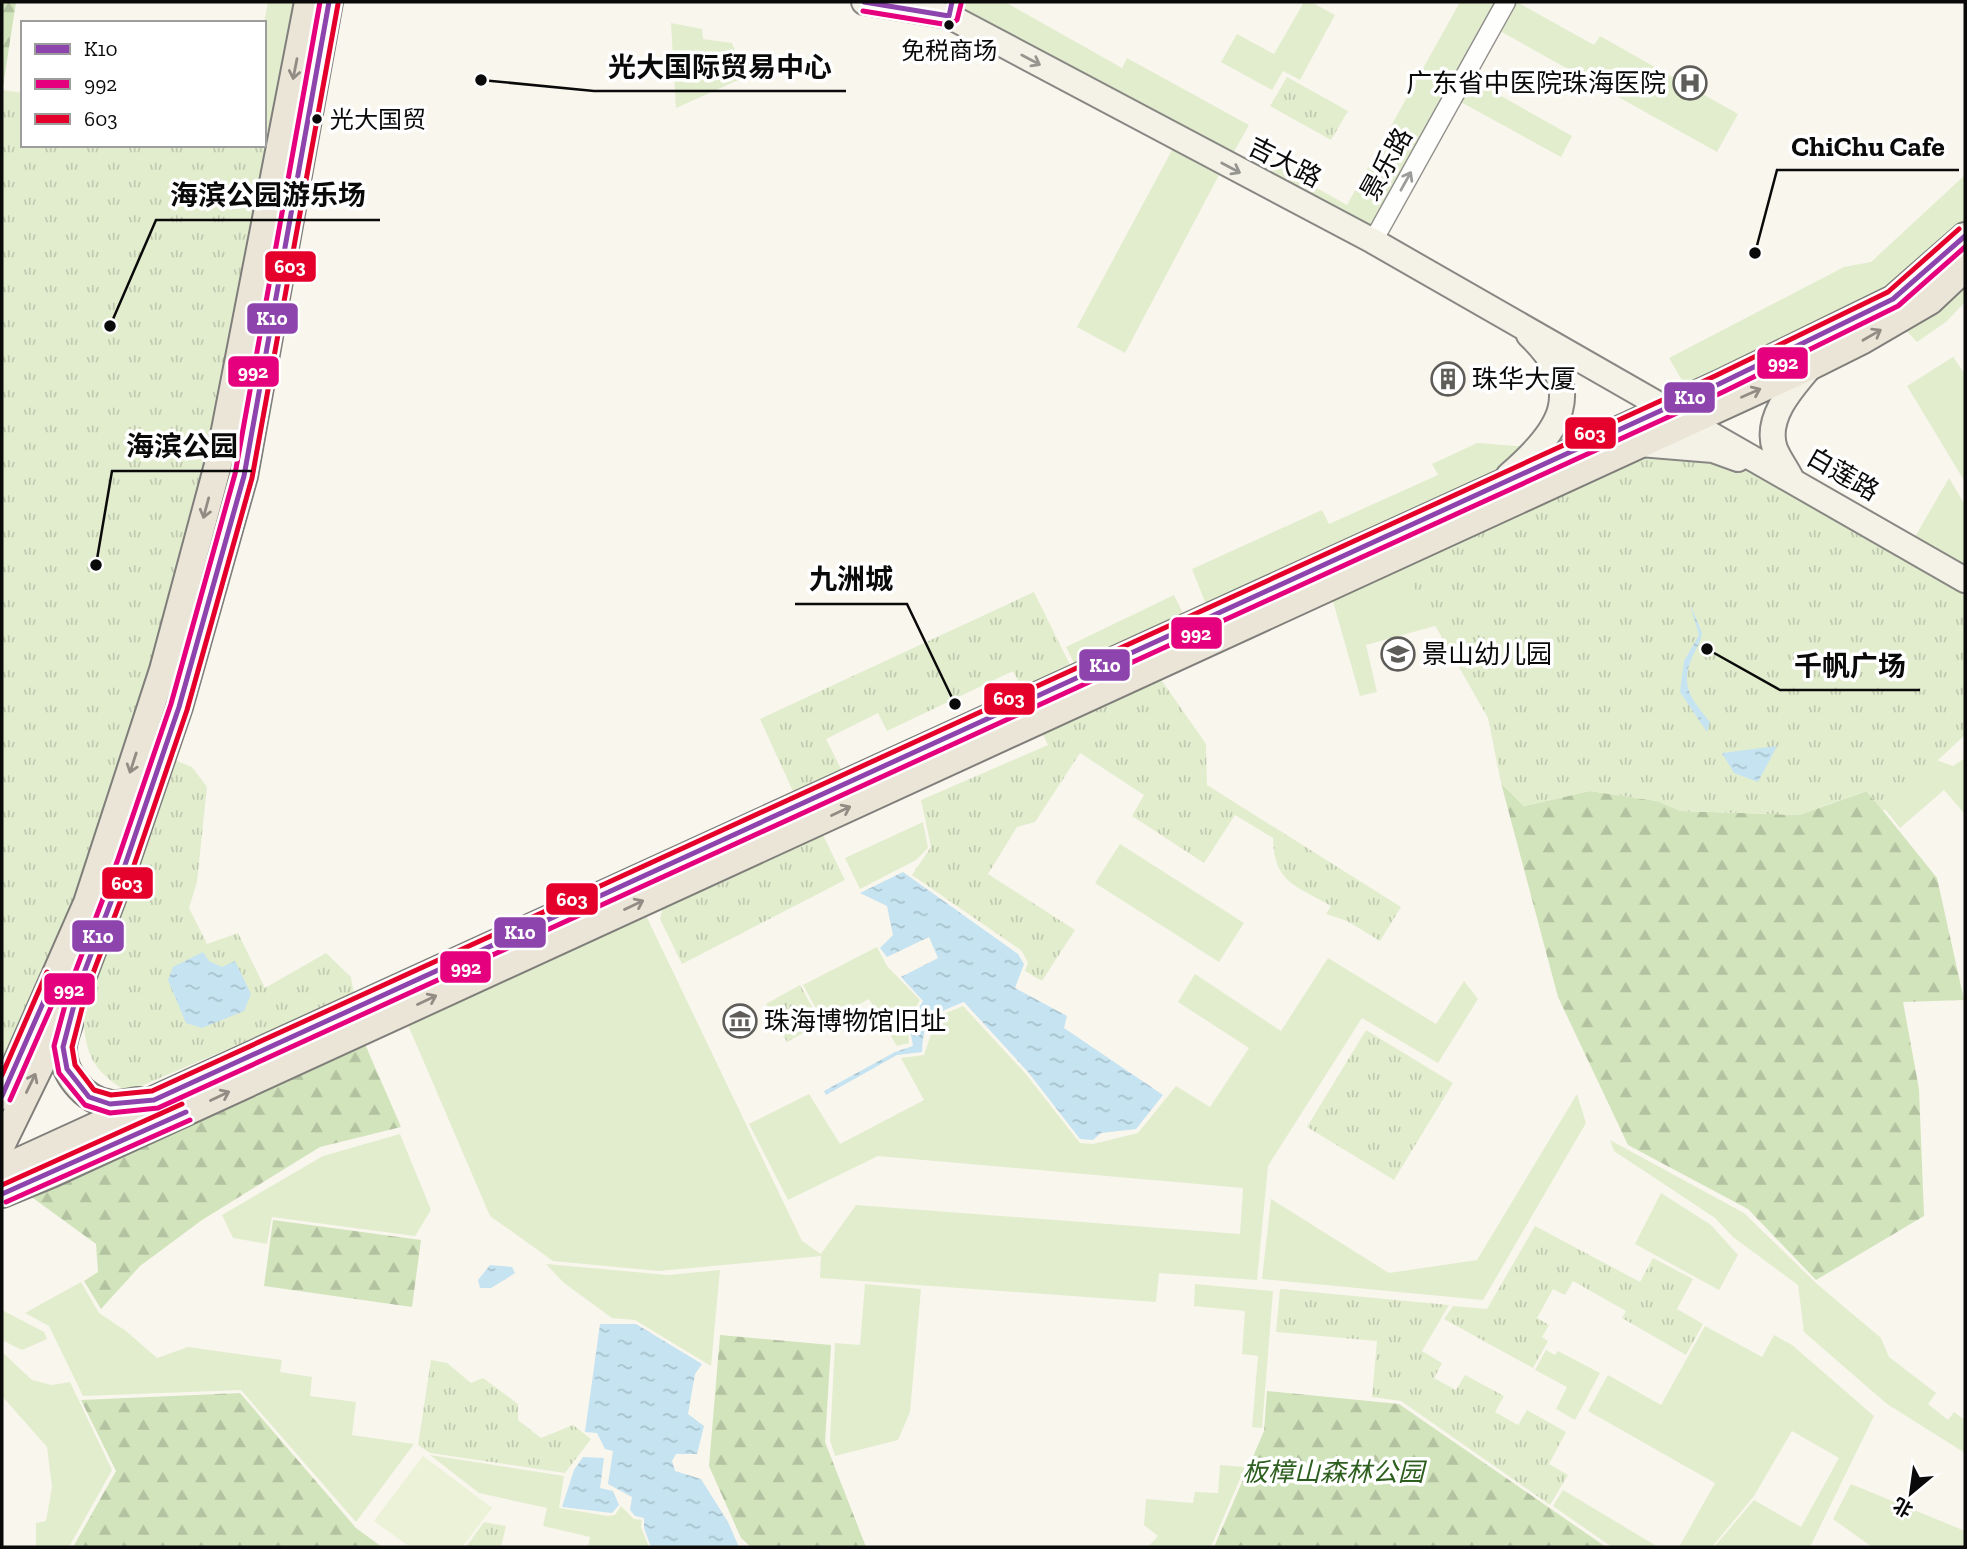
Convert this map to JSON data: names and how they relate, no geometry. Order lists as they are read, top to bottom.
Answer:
{
  "streets": {
    "main road": ["吉大路", "白莲路"],
    "street": ["景乐路"]
  },
  "crossings": [
    ["吉大路", "景乐路"],
    ["吉大路", "白莲路"]
  ],
  "one_way": ["吉大路", "景乐路"],
  "parks": ["板樟山森林公园"],
  "places": {
    "other": [
      "免税商场",
      "光大国际贸易中心",
      "光大国贸",
      "ChiChu Cafe",
      "海滨公园游乐场",
      "海滨公园",
      "千帆广场",
      "九洲城"
    ],
    "hospital": ["广东省中医院珠海医院"],
    "building": ["珠华大厦"],
    "school or university": ["景山幼儿园"],
    "museum": ["珠海博物馆旧址"]
  },
  "lines": ["transit line K10", "transit line 992", "transit line 603"],
  "legend": ["K10", "992", "603"],
  "north": "bottom left"
}
